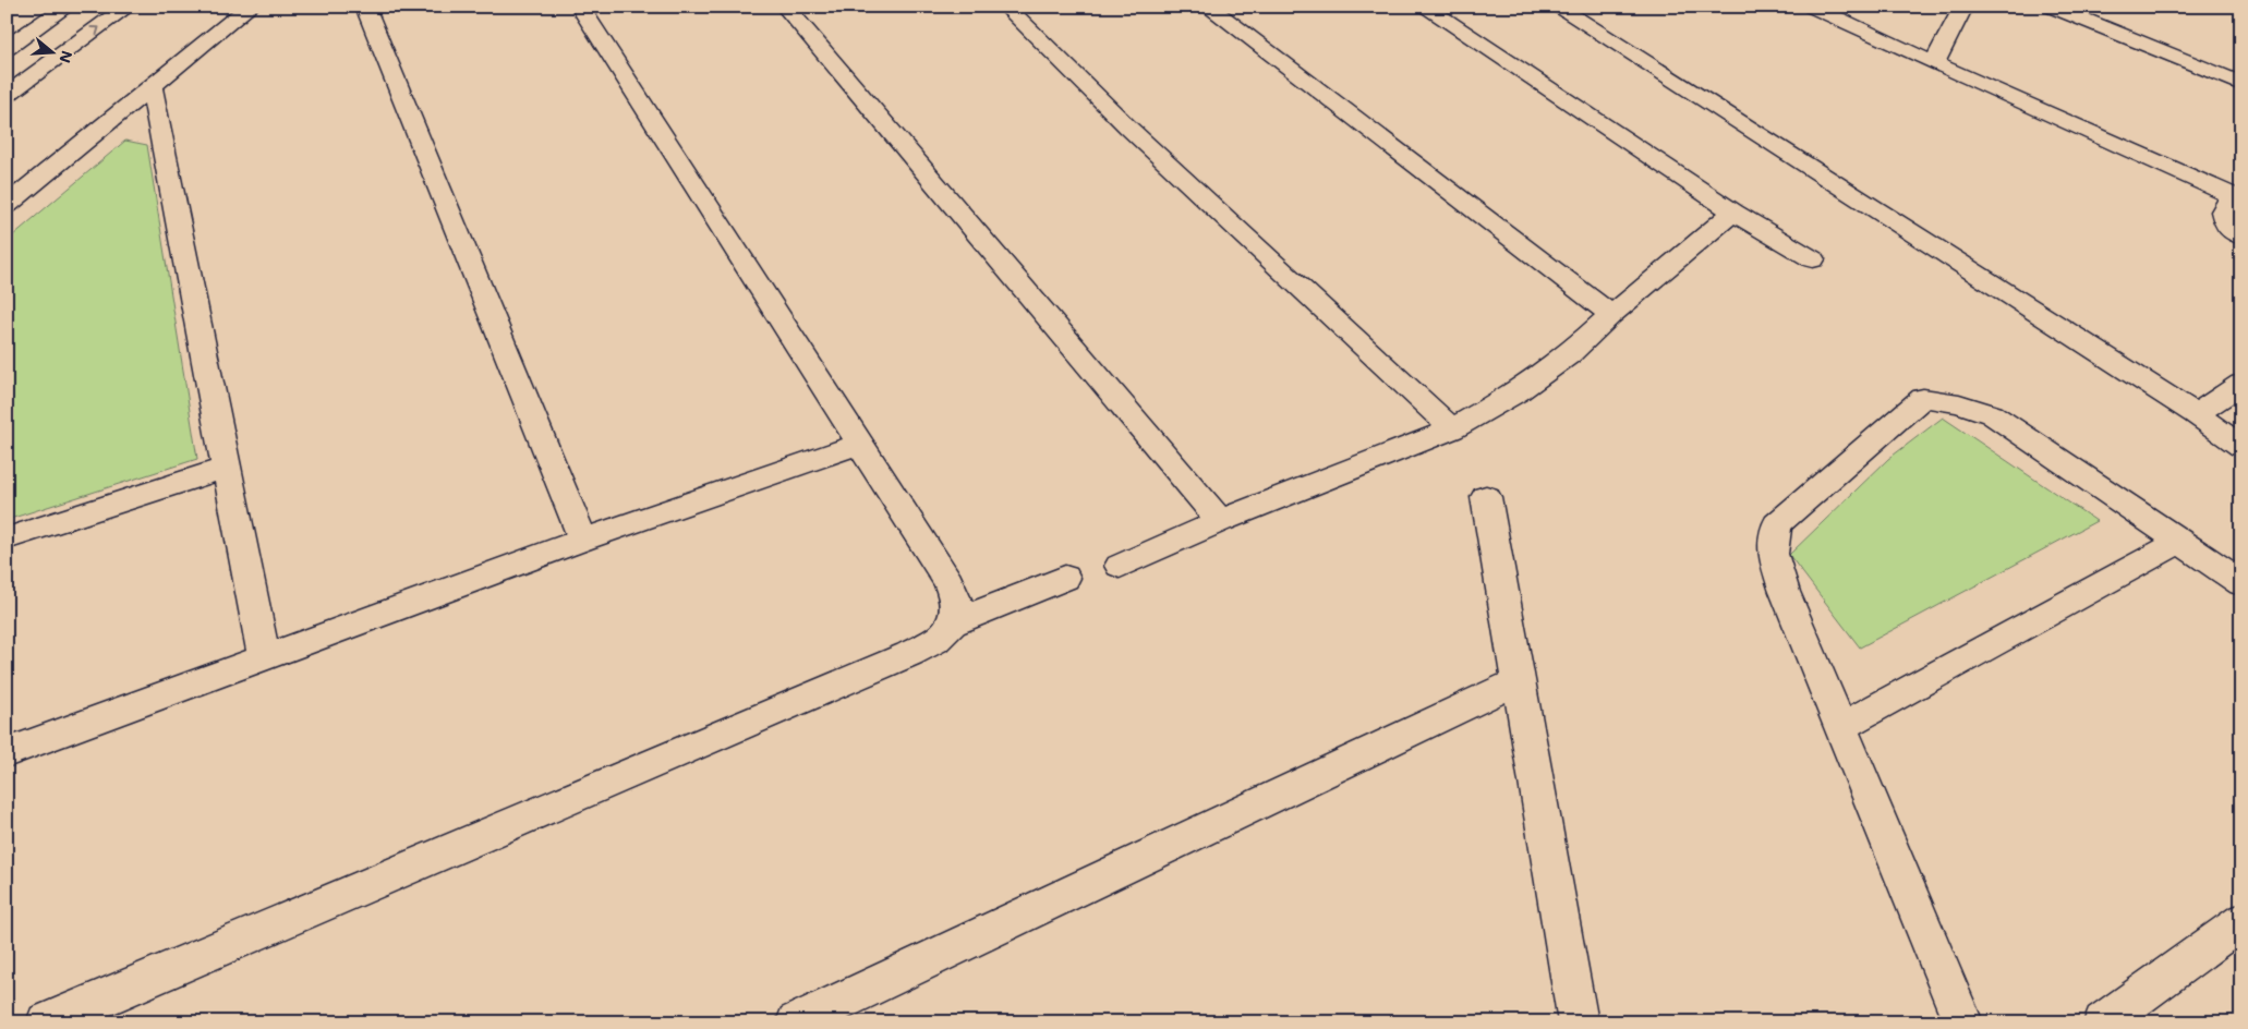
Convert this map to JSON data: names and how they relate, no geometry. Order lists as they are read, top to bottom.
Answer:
{
  "north": "right"
}
